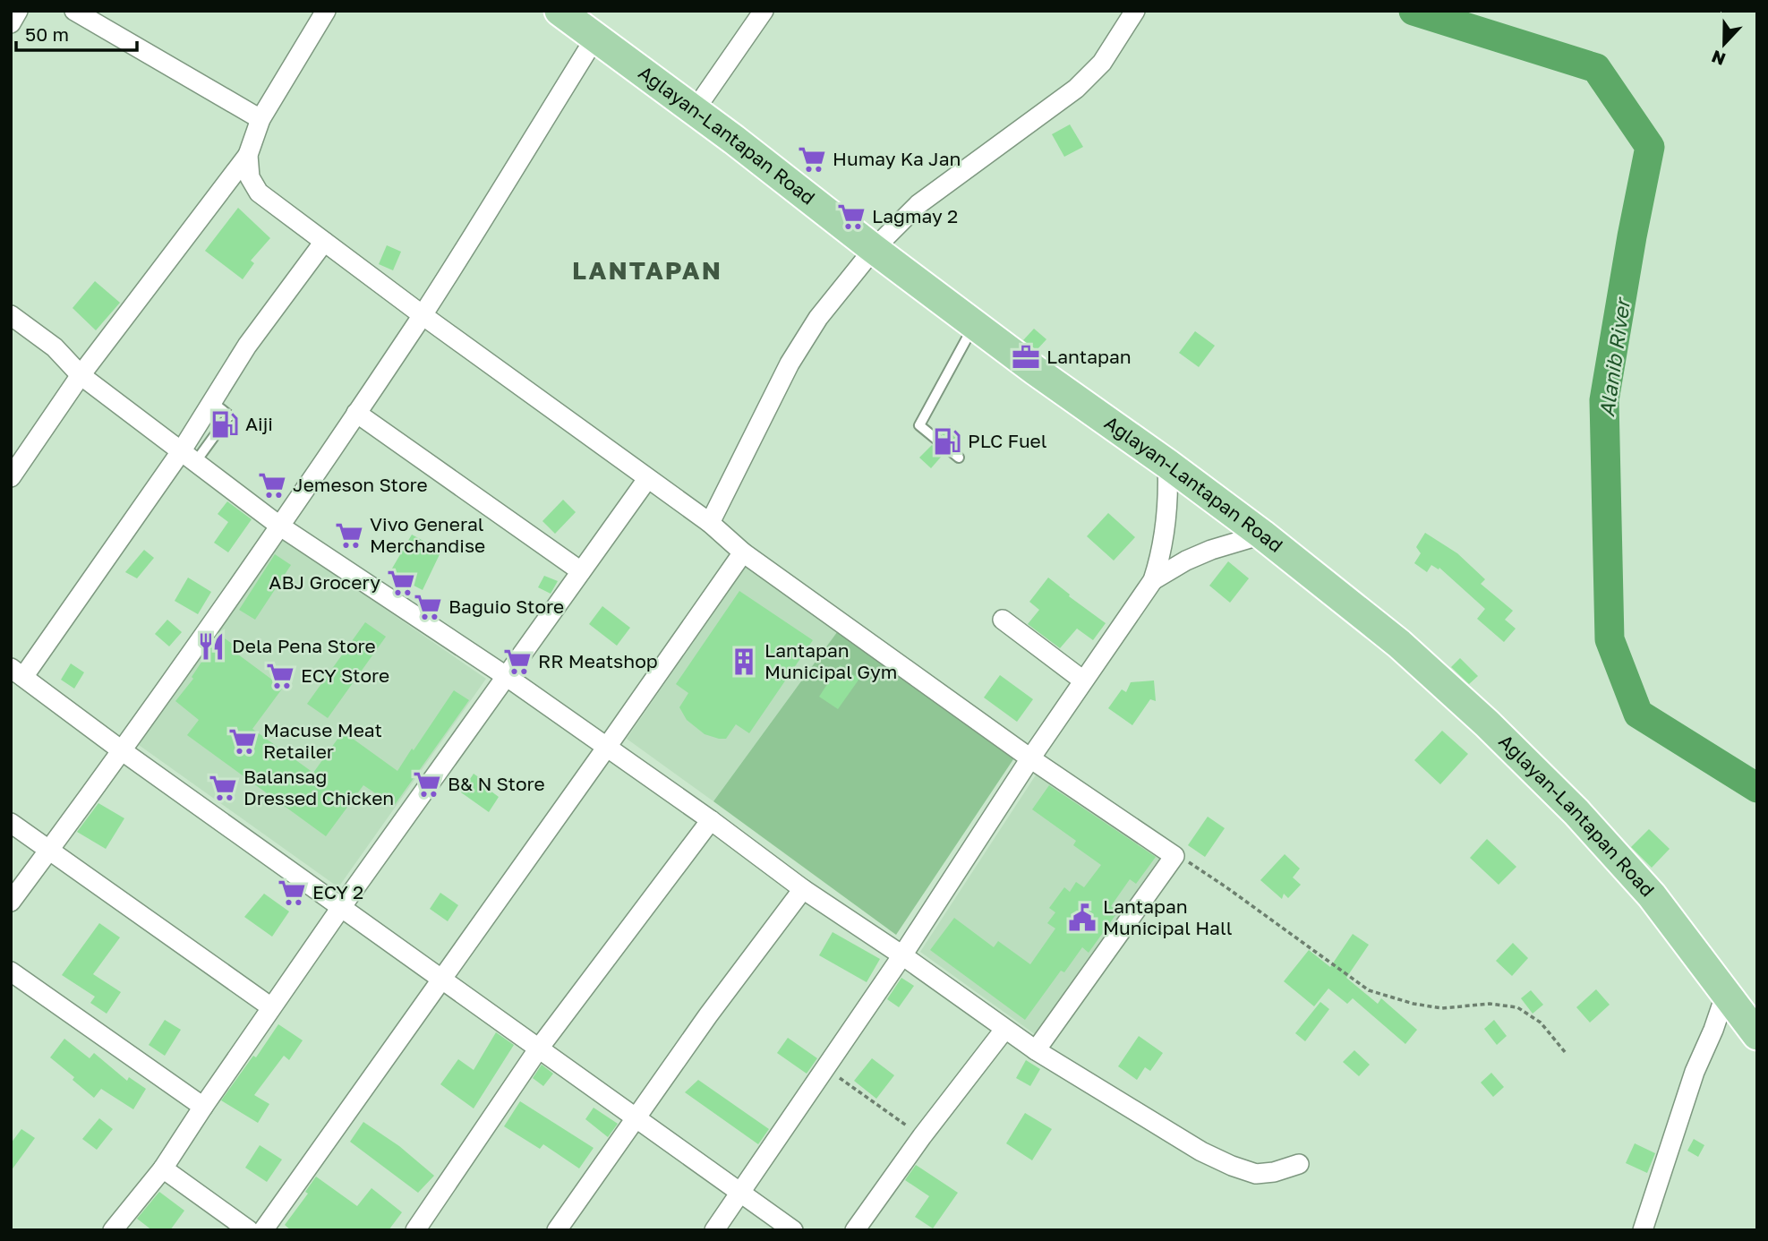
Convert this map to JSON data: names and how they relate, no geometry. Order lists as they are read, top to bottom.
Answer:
{
  "streets": {
    "main road": ["Aglayan-Lantapan Road"]
  },
  "districts": ["LANTAPAN"],
  "water": ["Alanib River"],
  "places": {
    "supermarket": [
      "Humay Ka Jan",
      "Lagmay 2",
      "Jemeson Store",
      "Vivo General Merchandise",
      "ABJ Grocery",
      "Baguio Store",
      "RR Meatshop",
      "ECY Store",
      "Macuse Meat Retailer",
      "B& N Store",
      "Balansag Dressed Chicken",
      "ECY 2"
    ],
    "office": ["Lantapan"],
    "fuel station": ["Aiji", "PLC Fuel"],
    "restaurant": ["Dela Pena Store"],
    "building": ["Lantapan Municipal Gym"],
    "public building": ["Lantapan Municipal Hall"]
  },
  "scale_bar": "50 m",
  "north": "bottom"
}
